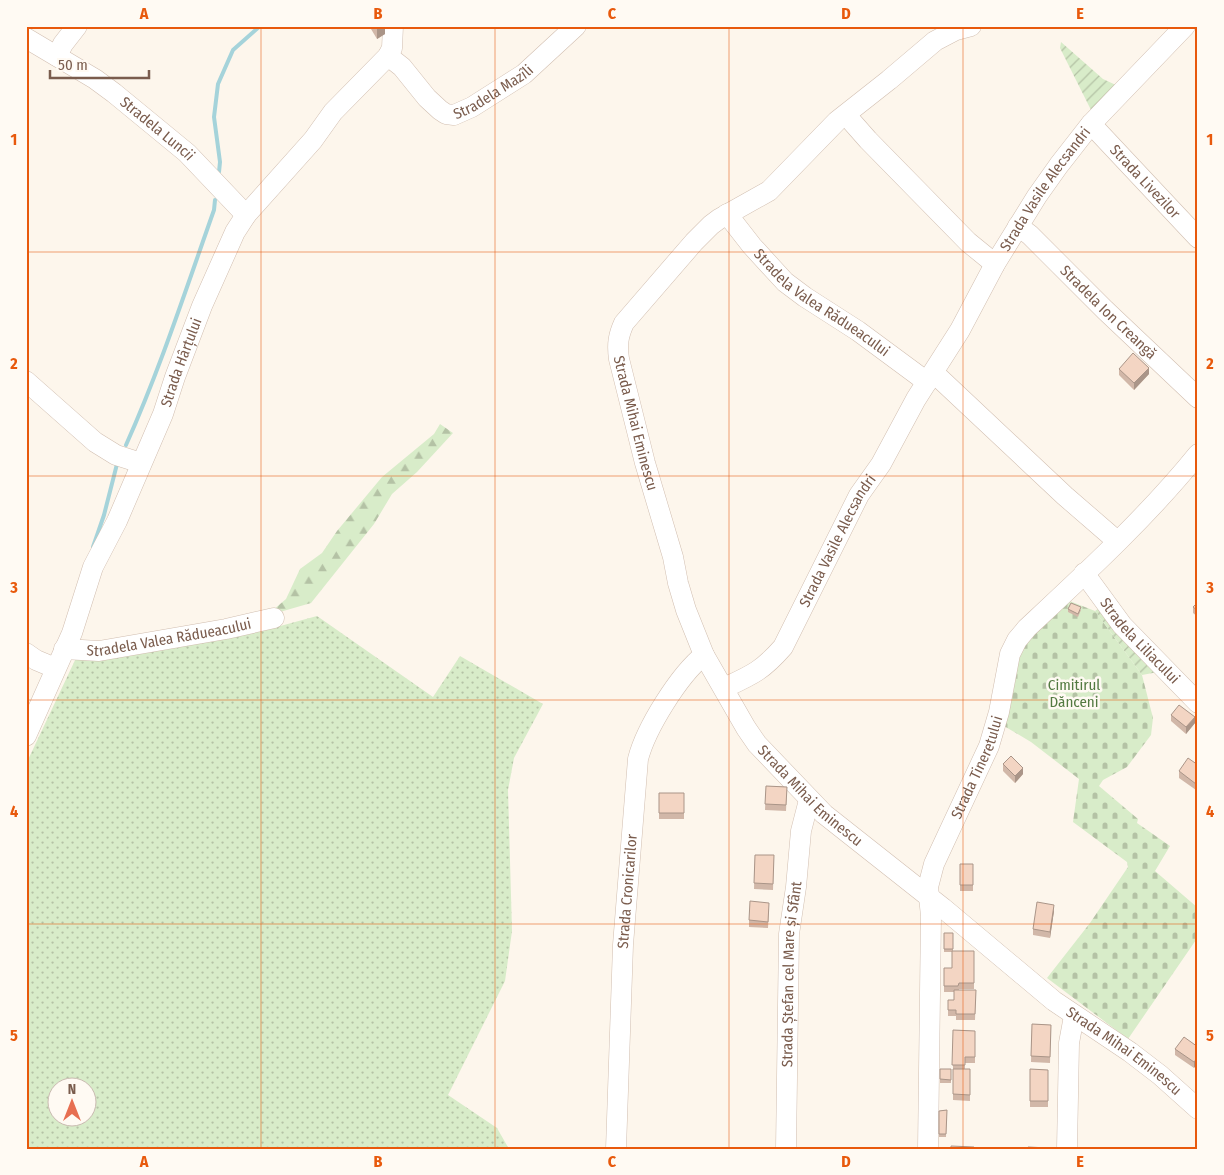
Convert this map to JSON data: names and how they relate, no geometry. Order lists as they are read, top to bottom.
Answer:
{
  "streets": {
    "street": [
      "Stradela Mazîli",
      "Stradela Luncii",
      "Strada Livezilor",
      "Strada Vasile Alecsandri",
      "Stradela Valea Rădueacului",
      "Stradela Ion Creangă",
      "Strada Hârțului",
      "Strada Mihai Eminescu",
      "Stradela Liliacului",
      "Strada Tineretului",
      "Strada Cronicarilor",
      "Strada Ștefan cel Mare și Sfânt"
    ]
  },
  "crossings": [
    ["Stradela Mazîli", "Strada Hârțului"],
    ["Stradela Luncii", "Strada Hârțului"],
    ["Strada Livezilor", "Strada Vasile Alecsandri"],
    ["Strada Vasile Alecsandri", "Stradela Valea Rădueacului"],
    ["Strada Vasile Alecsandri", "Stradela Ion Creangă"],
    ["Strada Vasile Alecsandri", "Strada Mihai Eminescu"],
    ["Stradela Valea Rădueacului", "Strada Hârțului"],
    ["Stradela Valea Rădueacului", "Strada Mihai Eminescu"],
    ["Strada Mihai Eminescu", "Strada Tineretului"],
    ["Strada Mihai Eminescu", "Strada Cronicarilor"],
    ["Strada Mihai Eminescu", "Strada Ștefan cel Mare și Sfânt"],
    ["Stradela Liliacului", "Strada Tineretului"]
  ],
  "parks": ["Cimitirul Dănceni"],
  "scale_bar": "50 m",
  "north": "top",
  "grid": {
    "columns": [
      "A",
      "B",
      "C",
      "D",
      "E"
    ],
    "rows": [
      "1",
      "2",
      "3",
      "4",
      "5"
    ]
  }
}
